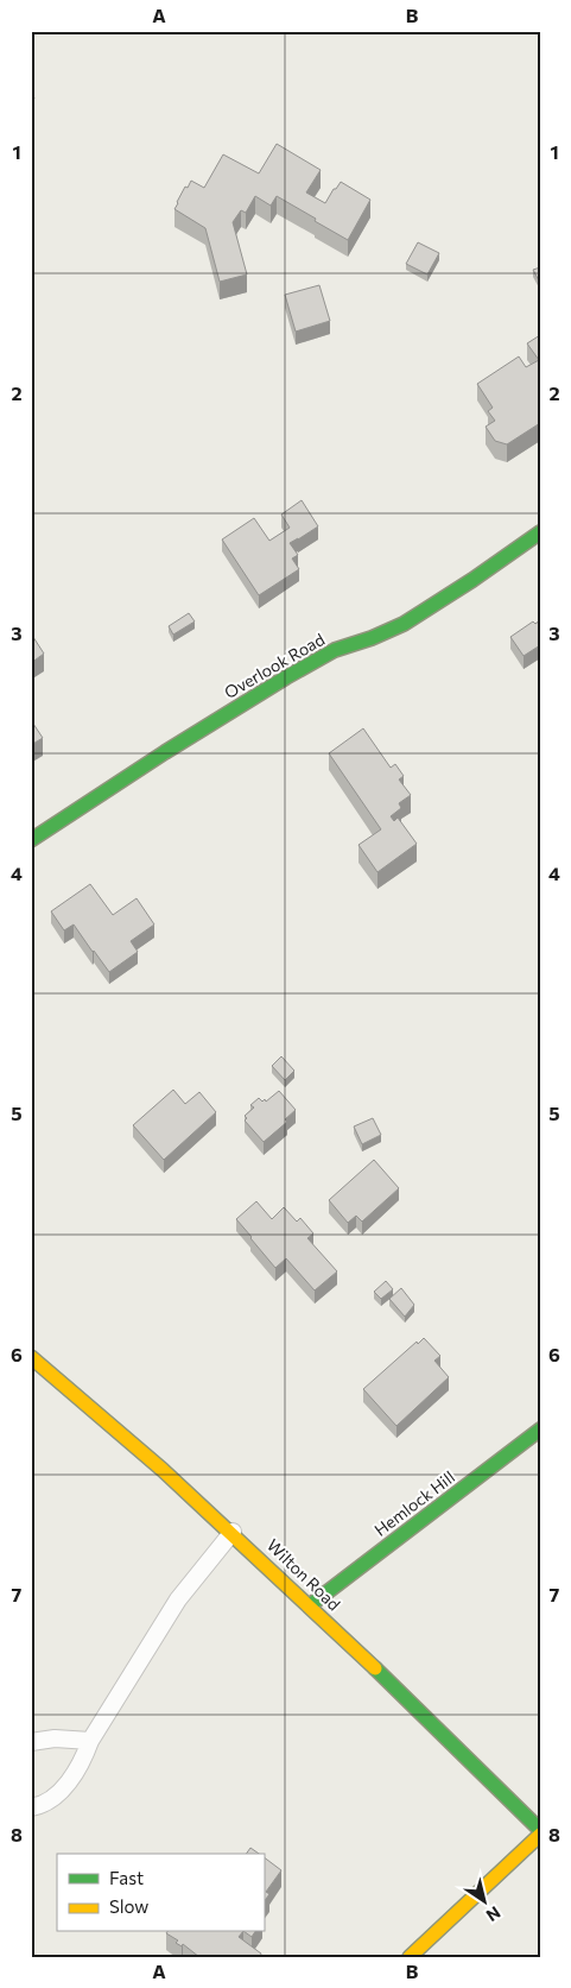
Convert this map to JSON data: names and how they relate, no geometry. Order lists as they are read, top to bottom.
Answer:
{
  "streets": {
    "street": ["Overlook Road", "Hemlock Hill", "Wilton Road"]
  },
  "crossings": [
    ["Hemlock Hill", "Wilton Road"]
  ],
  "legend": ["Fast", "Slow"],
  "north": "bottom right",
  "grid": {
    "columns": ["A", "B"],
    "rows": [
      "1",
      "2",
      "3",
      "4",
      "5",
      "6",
      "7",
      "8"
    ]
  }
}
